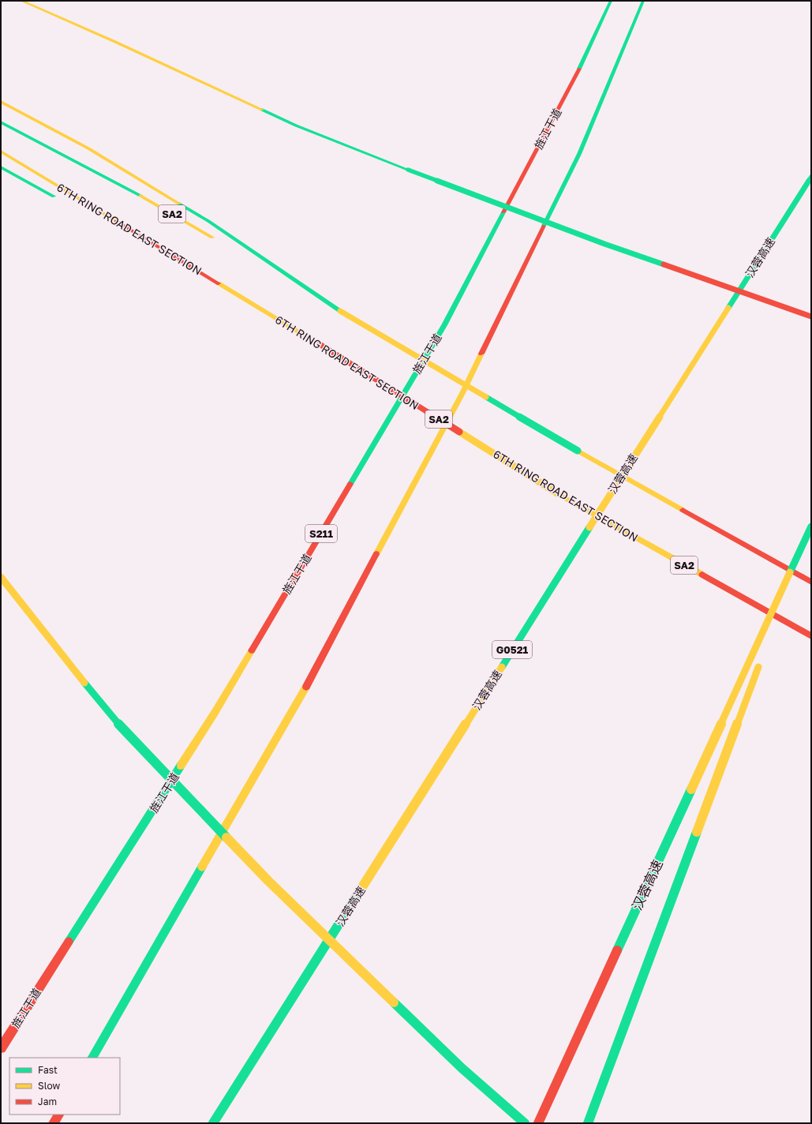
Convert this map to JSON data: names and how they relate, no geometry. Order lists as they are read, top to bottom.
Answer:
{
  "streets": {
    "main road": [
      "旌江干道",
      "SA2",
      "6TH RING ROAD EAST SECTION",
      "汉蓉高速",
      "S211",
      "G0521"
    ]
  },
  "legend": ["Fast", "Slow", "Jam"]
}
